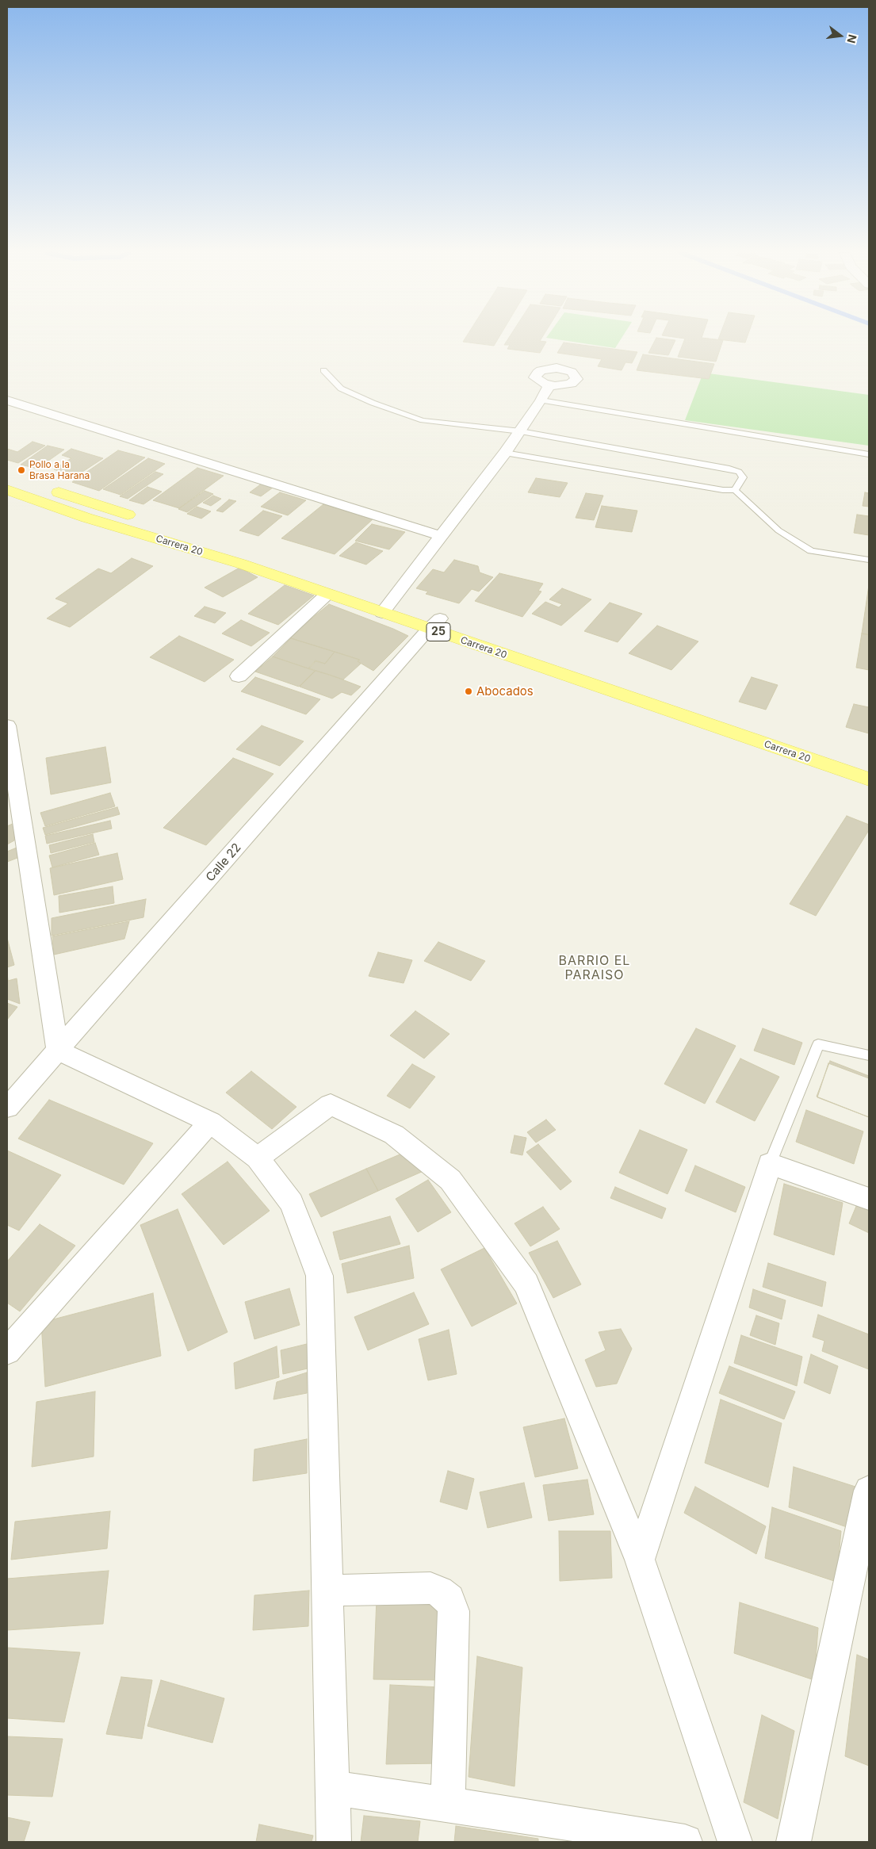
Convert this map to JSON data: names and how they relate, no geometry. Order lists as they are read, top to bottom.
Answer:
{
  "streets": {
    "main road": ["Carrera 20", "25"],
    "street": ["Calle 22"]
  },
  "crossings": [
    ["Carrera 20", "Calle 22"]
  ],
  "districts": ["BARRIO EL PARAISO"],
  "places": ["Pollo a la Brasa Harana", "Abocados"],
  "north": "right"
}
